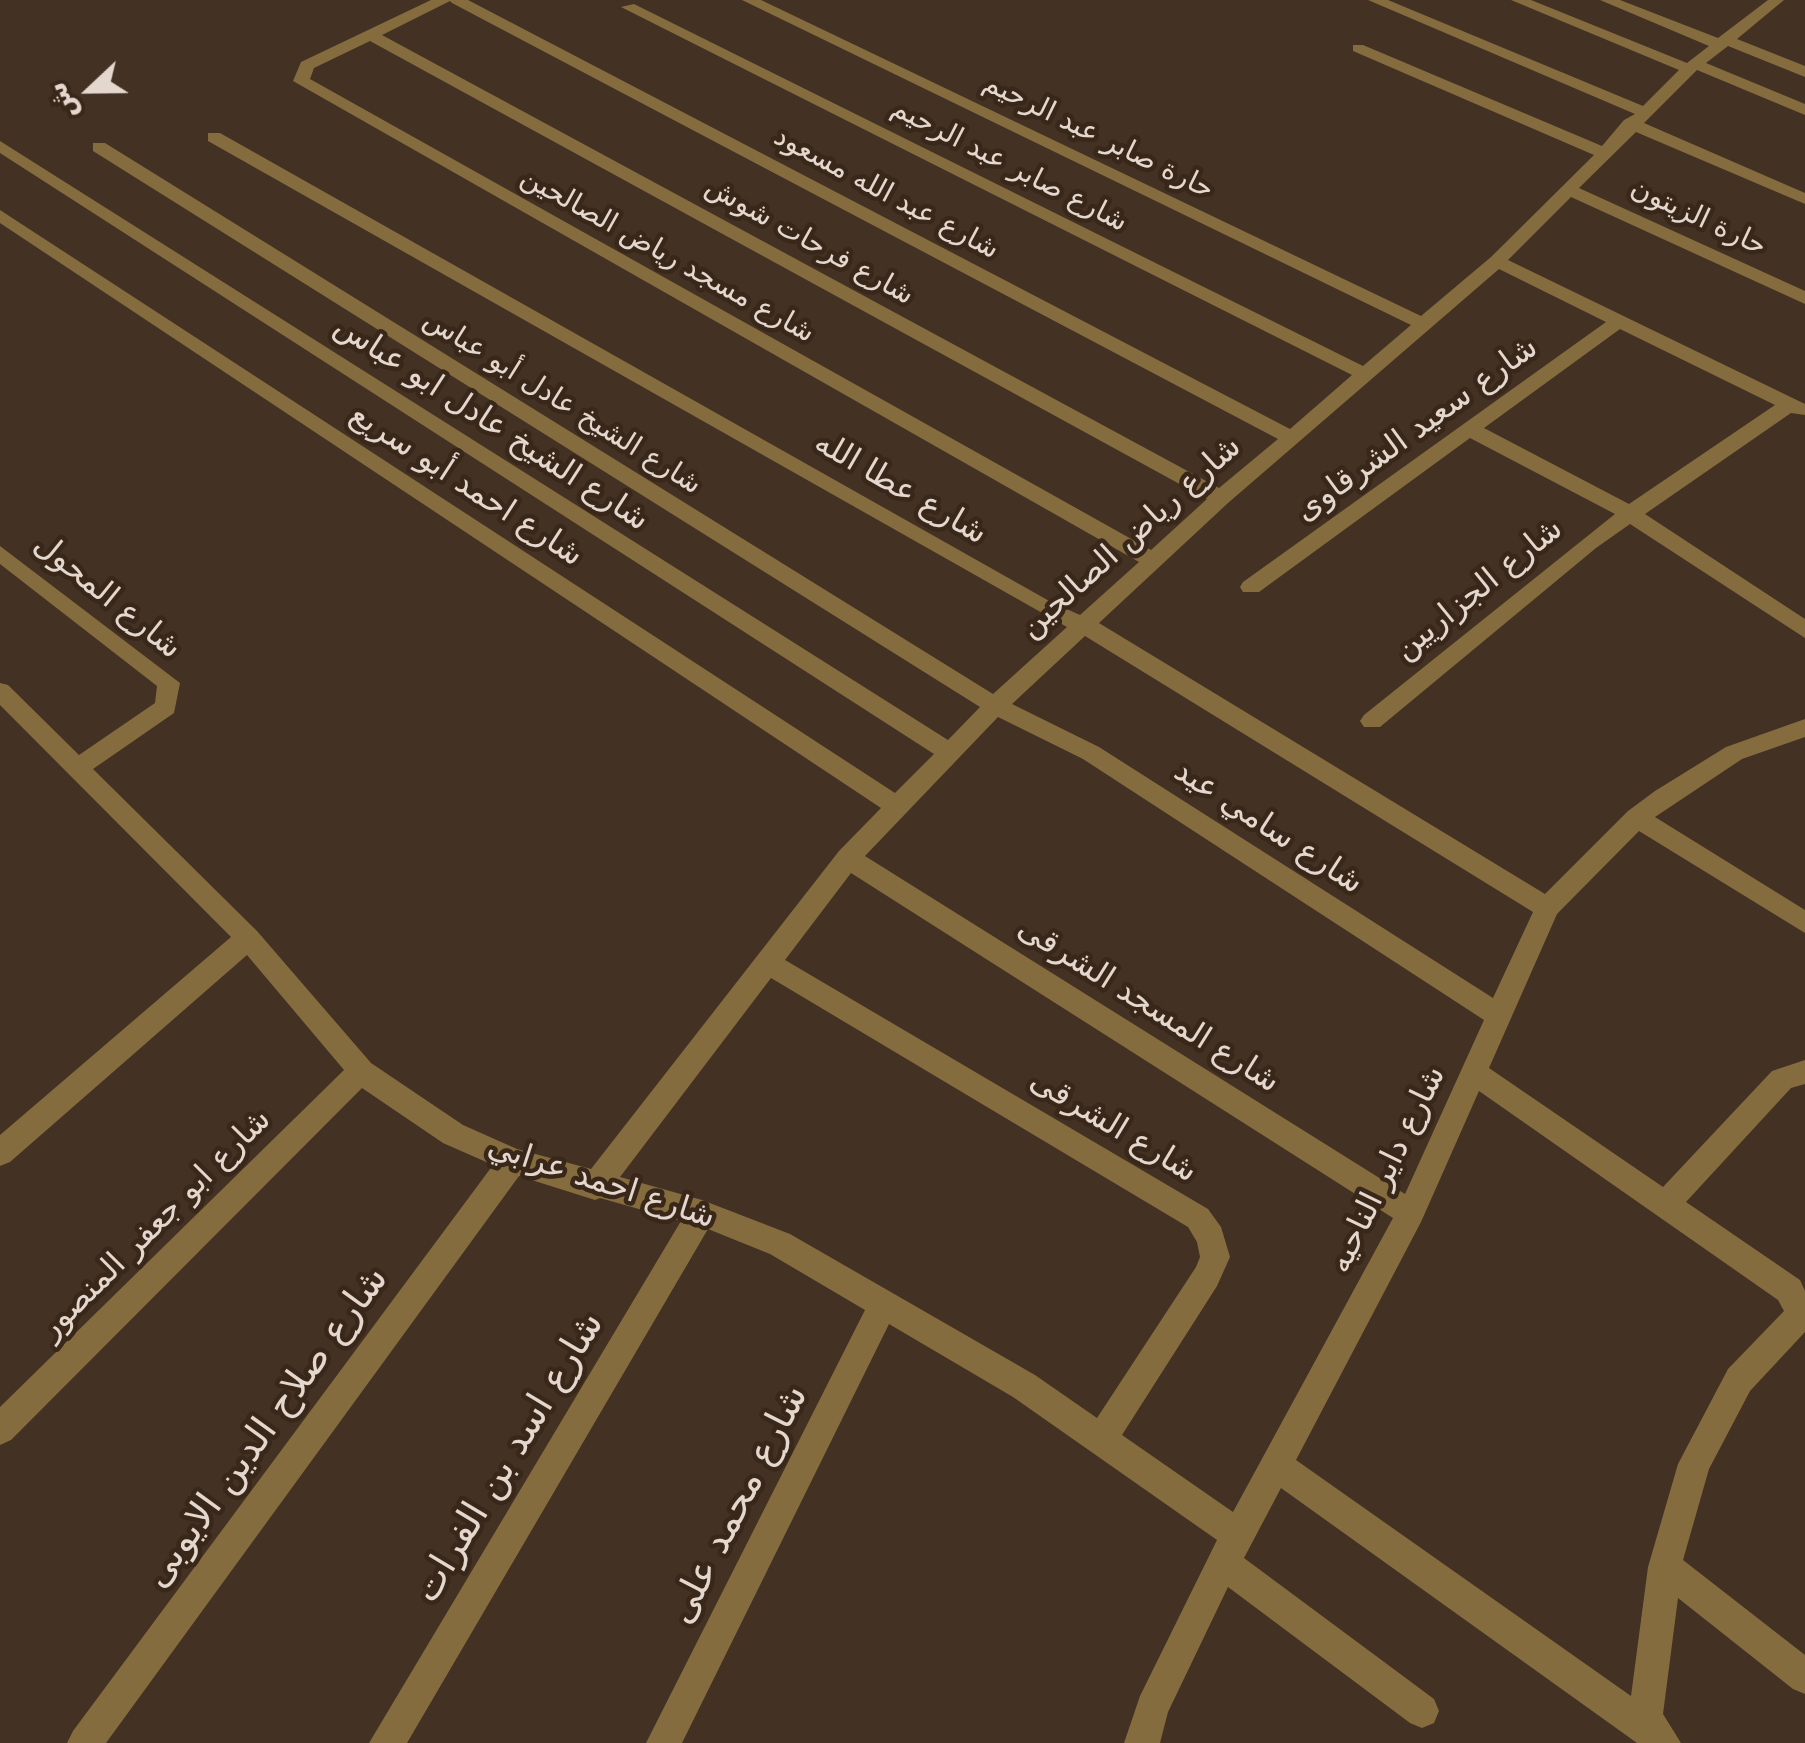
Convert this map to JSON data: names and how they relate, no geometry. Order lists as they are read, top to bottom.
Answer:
{
  "streets": {
    "street": [
      "حارة صابر عبد الرحيم",
      "شارع صابر عبد الرحيم",
      "شارع عبد الله مسعود",
      "حارة الزيتون",
      "شارع فرحات شوش",
      "شارع مسجد رياض الصالحين",
      "شارع الشيخ عادل أبو عباس",
      "شارع الشيخ عادل ابو عباس",
      "شارع سعيد الشرقاوى",
      "شارع احمد أبو سريع",
      "شارع عطا الله",
      "شارع رياض الصالحين",
      "شارع الجزاريين",
      "شارع المحول",
      "شارع سامي عيد",
      "شارع المسجد الشرقى",
      "شارع الشرقى",
      "شارع داير الناحيه",
      "شارع احمد عرابي",
      "شارع ابو جعفر المنصور",
      "شارع صلاح الدين الايوبى",
      "شارع اسد بن الفرات",
      "شارع محمد على"
    ]
  },
  "crossings": [
    ["حارة صابر عبد الرحيم", "شارع رياض الصالحين"],
    ["شارع صابر عبد الرحيم", "شارع رياض الصالحين"],
    ["شارع عبد الله مسعود", "شارع رياض الصالحين"],
    ["حارة الزيتون", "شارع رياض الصالحين"],
    ["شارع فرحات شوش", "شارع مسجد رياض الصالحين"],
    ["شارع فرحات شوش", "شارع رياض الصالحين"],
    ["شارع مسجد رياض الصالحين", "شارع رياض الصالحين"],
    ["شارع الشيخ عادل أبو عباس", "شارع رياض الصالحين"],
    ["شارع الشيخ عادل أبو عباس", "شارع سامي عيد"],
    ["شارع الشيخ عادل ابو عباس", "شارع رياض الصالحين"],
    ["شارع احمد أبو سريع", "شارع رياض الصالحين"],
    ["شارع عطا الله", "شارع رياض الصالحين"],
    ["شارع عطا الله", "شارع داير الناحيه"],
    ["شارع رياض الصالحين", "شارع سامي عيد"],
    ["شارع رياض الصالحين", "شارع المسجد الشرقى"],
    ["شارع رياض الصالحين", "شارع الشرقى"],
    ["شارع رياض الصالحين", "شارع احمد عرابي"],
    ["شارع المحول", "شارع احمد عرابي"],
    ["شارع سامي عيد", "شارع داير الناحيه"],
    ["شارع المسجد الشرقى", "شارع داير الناحيه"],
    ["شارع الشرقى", "شارع احمد عرابي"],
    ["شارع داير الناحيه", "شارع احمد عرابي"],
    ["شارع احمد عرابي", "شارع ابو جعفر المنصور"],
    ["شارع احمد عرابي", "شارع صلاح الدين الايوبى"],
    ["شارع احمد عرابي", "شارع اسد بن الفرات"],
    ["شارع احمد عرابي", "شارع محمد على"]
  ],
  "north": "left"
}
